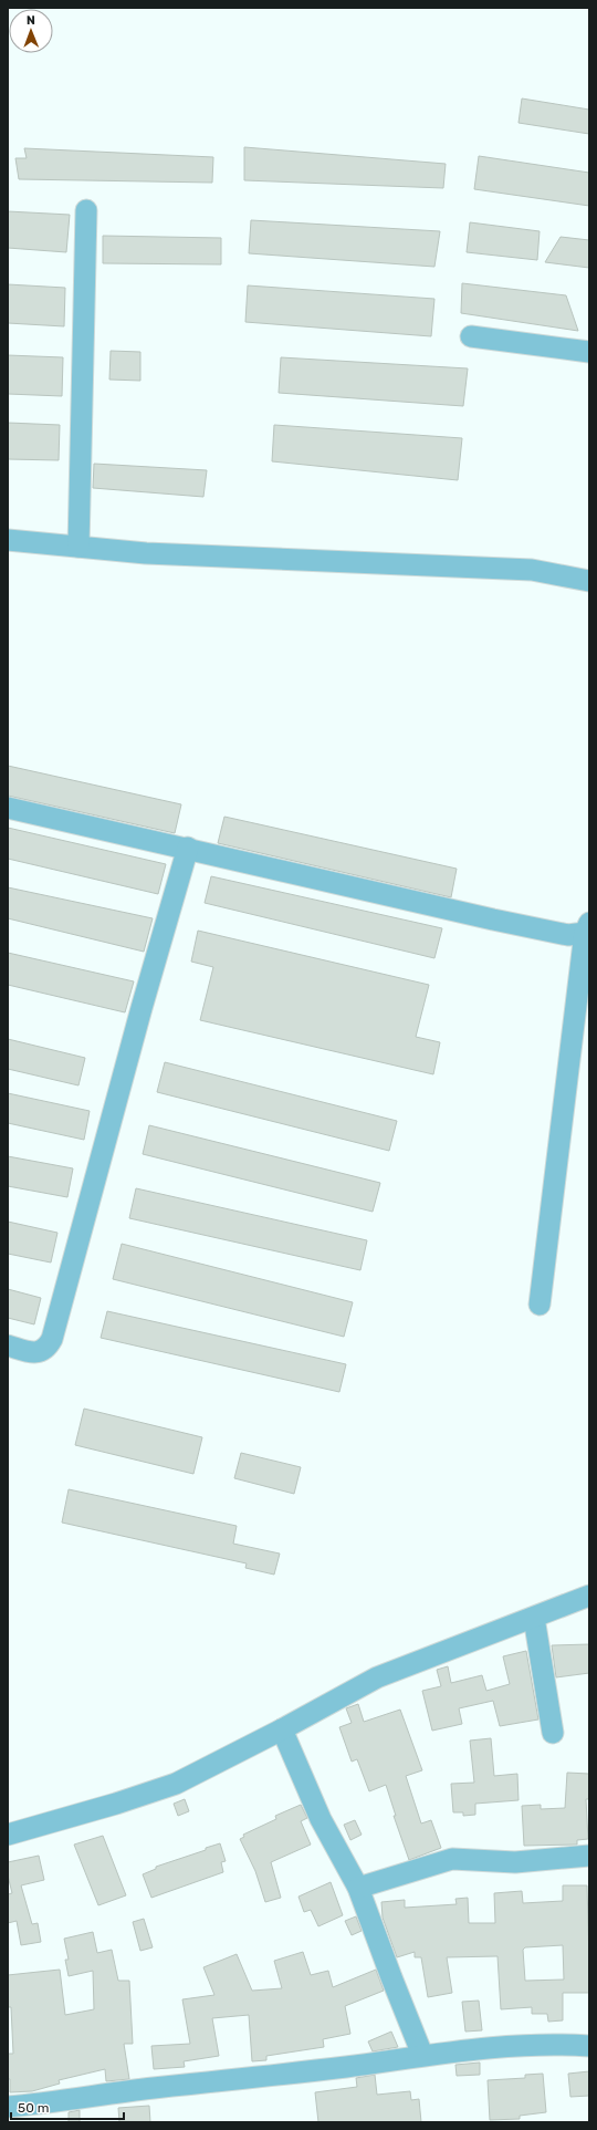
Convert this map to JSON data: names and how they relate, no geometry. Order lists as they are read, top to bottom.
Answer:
{
  "scale_bar": "50 m",
  "north": "top"
}
